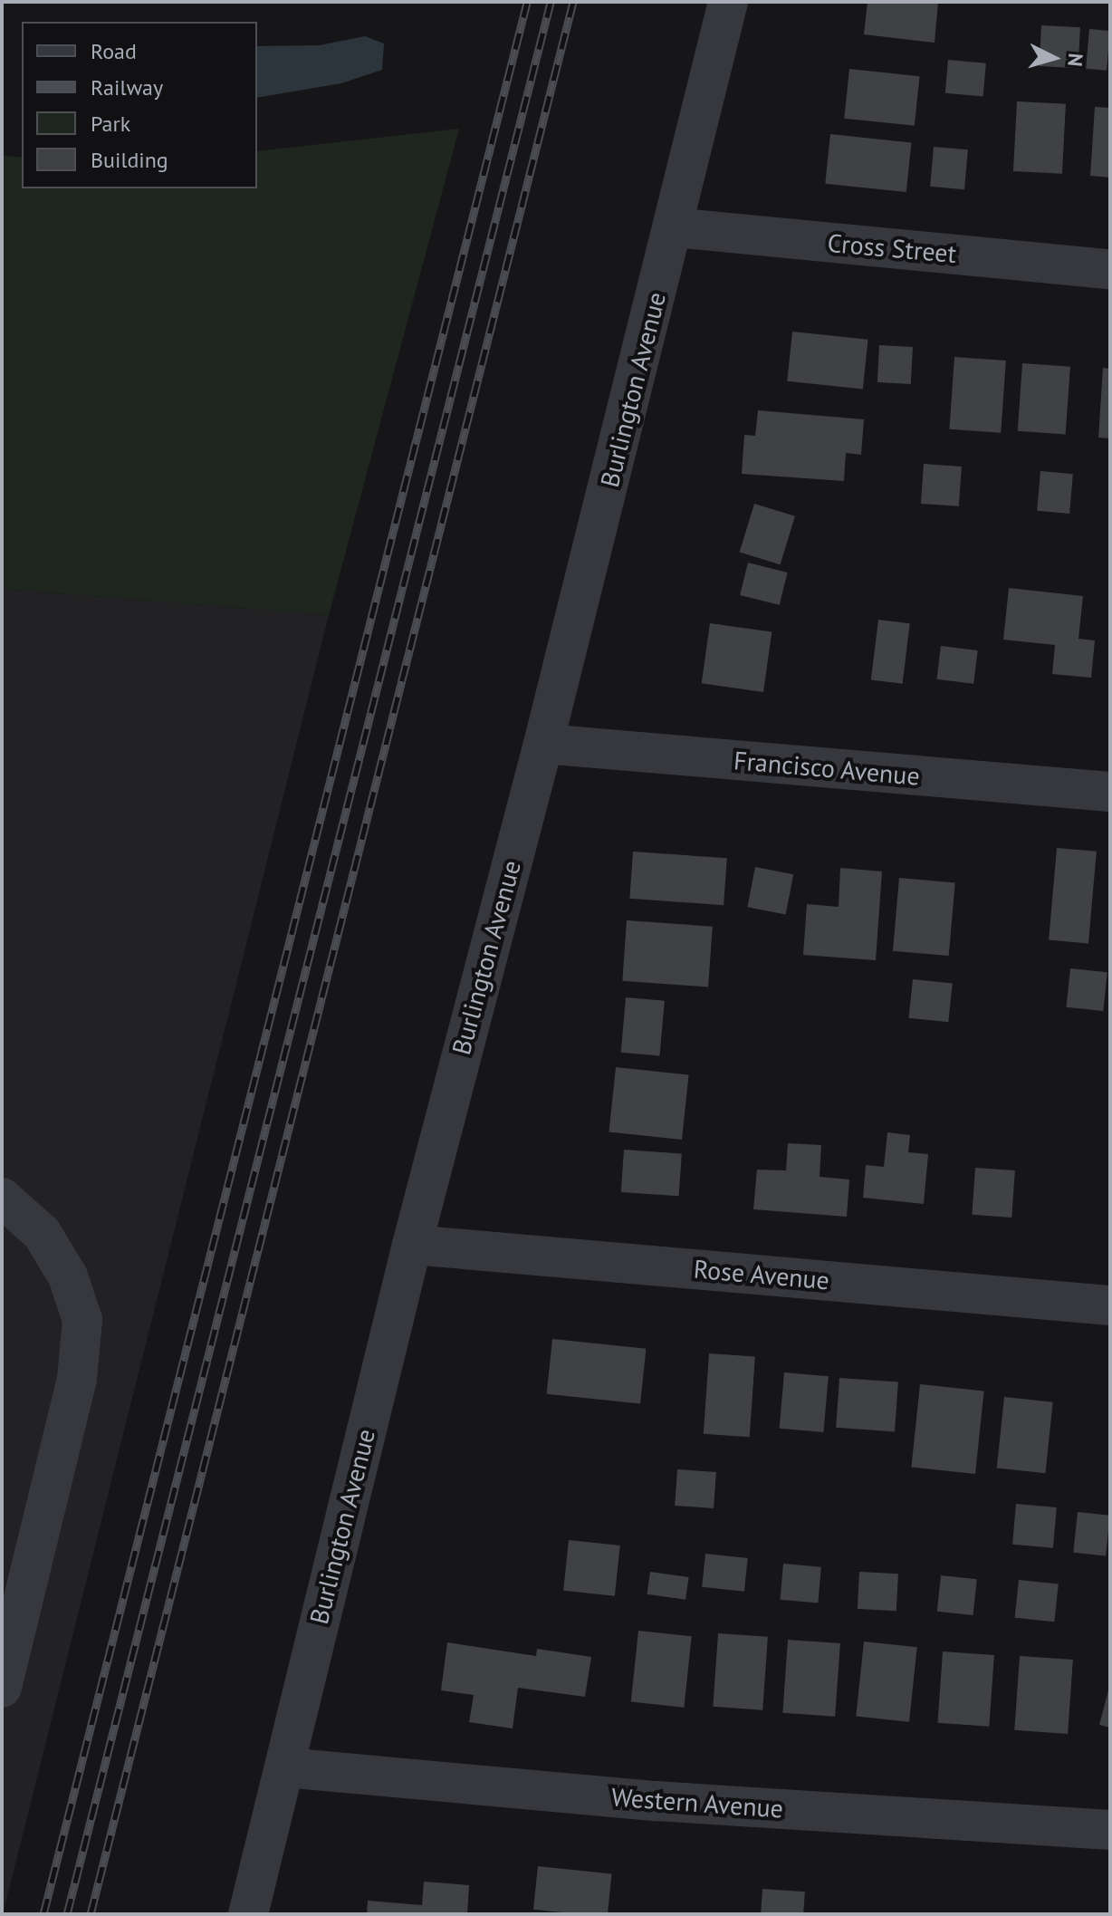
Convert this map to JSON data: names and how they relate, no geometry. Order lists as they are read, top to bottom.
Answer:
{
  "streets": {
    "street": [
      "Cross Street",
      "Burlington Avenue",
      "Francisco Avenue",
      "Rose Avenue",
      "Western Avenue"
    ]
  },
  "crossings": [
    ["Cross Street", "Burlington Avenue"],
    ["Burlington Avenue", "Francisco Avenue"],
    ["Burlington Avenue", "Rose Avenue"],
    ["Burlington Avenue", "Western Avenue"]
  ],
  "legend": [
    "Road",
    "Railway",
    "Park",
    "Building"
  ],
  "north": "right"
}
